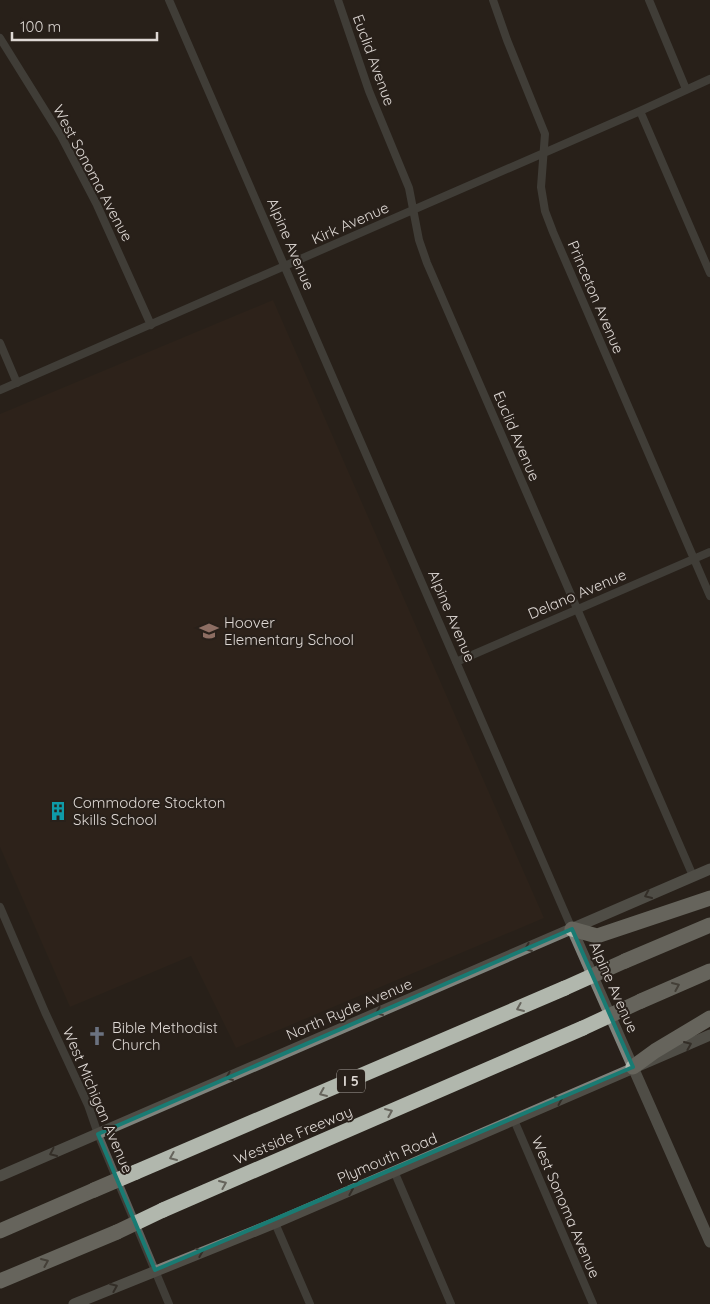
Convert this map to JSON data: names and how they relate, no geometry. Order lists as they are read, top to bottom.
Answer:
{
  "streets": {
    "highway": ["I 5", "Westside Freeway"],
    "street": [
      "Euclid Avenue",
      "West Sonoma Avenue",
      "Kirk Avenue",
      "Alpine Avenue",
      "Princeton Avenue",
      "Delano Avenue",
      "North Ryde Avenue",
      "West Michigan Avenue",
      "Plymouth Road"
    ]
  },
  "crossings": [
    ["Euclid Avenue", "Kirk Avenue"],
    ["Euclid Avenue", "Delano Avenue"],
    ["Euclid Avenue", "North Ryde Avenue"],
    ["West Sonoma Avenue", "Kirk Avenue"],
    ["West Sonoma Avenue", "Plymouth Road"],
    ["Kirk Avenue", "Alpine Avenue"],
    ["Kirk Avenue", "Princeton Avenue"],
    ["Alpine Avenue", "Delano Avenue"],
    ["Alpine Avenue", "North Ryde Avenue"],
    ["Alpine Avenue", "Plymouth Road"],
    ["Princeton Avenue", "Delano Avenue"],
    ["North Ryde Avenue", "West Michigan Avenue"],
    ["West Michigan Avenue", "Plymouth Road"]
  ],
  "one_way": ["North Ryde Avenue", "Plymouth Road"],
  "places": {
    "school or university": ["Hoover Elementary School"],
    "building": ["Commodore Stockton Skills School"],
    "church": ["Bible Methodist Church"]
  },
  "scale_bar": "100 m"
}
